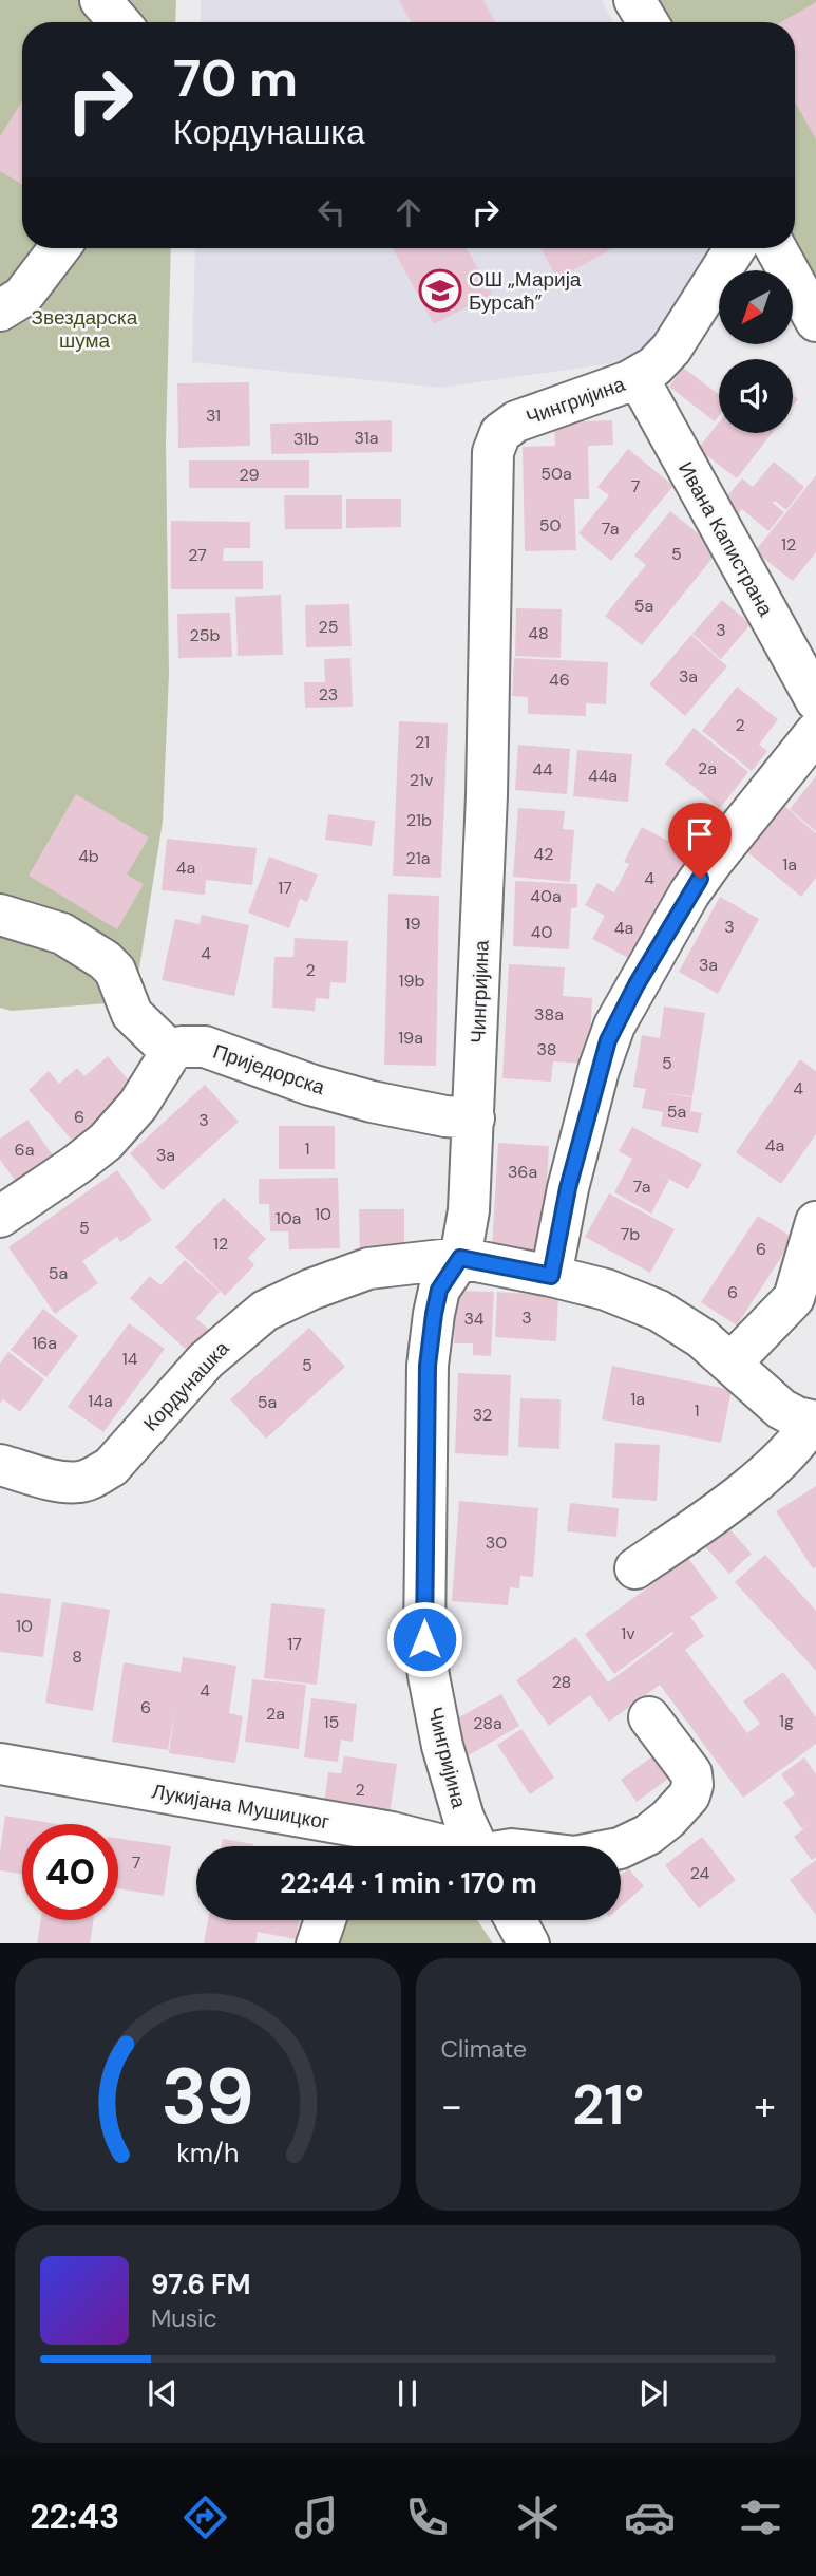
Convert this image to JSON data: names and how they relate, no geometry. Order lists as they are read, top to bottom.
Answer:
{
  "streets": {
    "street": [
      "Чингријина",
      "Ивана Капистрана",
      "Приједорска",
      "Кордунашка",
      "Лукијана Мушицког"
    ]
  },
  "crossings": [
    ["Чингријина", "Ивана Капистрана"],
    ["Чингријина", "Приједорска"],
    ["Чингријина", "Кордунашка"]
  ],
  "parks": ["Звездарска шума"],
  "places": {
    "school or university": ["ОШ „Марија Бурсаћ”"]
  },
  "house_numbers": [
    "31",
    "31a",
    "31b",
    "50a",
    "29",
    "7",
    "50",
    "7a",
    "12",
    "5",
    "27",
    "5a",
    "25",
    "3",
    "48",
    "25b",
    "3a",
    "46",
    "23",
    "2",
    "21",
    "2a",
    "44",
    "44a",
    "21v",
    "21b",
    "42",
    "4b",
    "21a",
    "1a",
    "4a",
    "4",
    "17",
    "40a",
    "19",
    "3",
    "4a",
    "40",
    "4",
    "3a",
    "2",
    "19b",
    "38a",
    "19a",
    "38",
    "5",
    "4",
    "5a",
    "6",
    "3",
    "4a",
    "1",
    "6a",
    "3a",
    "36a",
    "7a",
    "10",
    "10a",
    "5",
    "7b",
    "12",
    "6",
    "5a",
    "6",
    "3",
    "34",
    "16a",
    "14",
    "5",
    "1a",
    "14a",
    "5a",
    "1",
    "32",
    "30",
    "10",
    "1v",
    "17",
    "8",
    "28",
    "4",
    "6",
    "2a",
    "1g",
    "15",
    "28a",
    "2",
    "7",
    "24"
  ],
  "north": "bottom left",
  "page": {
    "turn": ["70 m", "Кордунашка"],
    "limit": "40",
    "trip": "22:44 · 1 min · 170 m",
    "tile": "Climate",
    "heat": ["−", "21°", "+"],
    "song": ["97.6 FM", "Music"],
    "tabs": "22:43",
    "gauge": ["39", "km/h"]
  }
}
